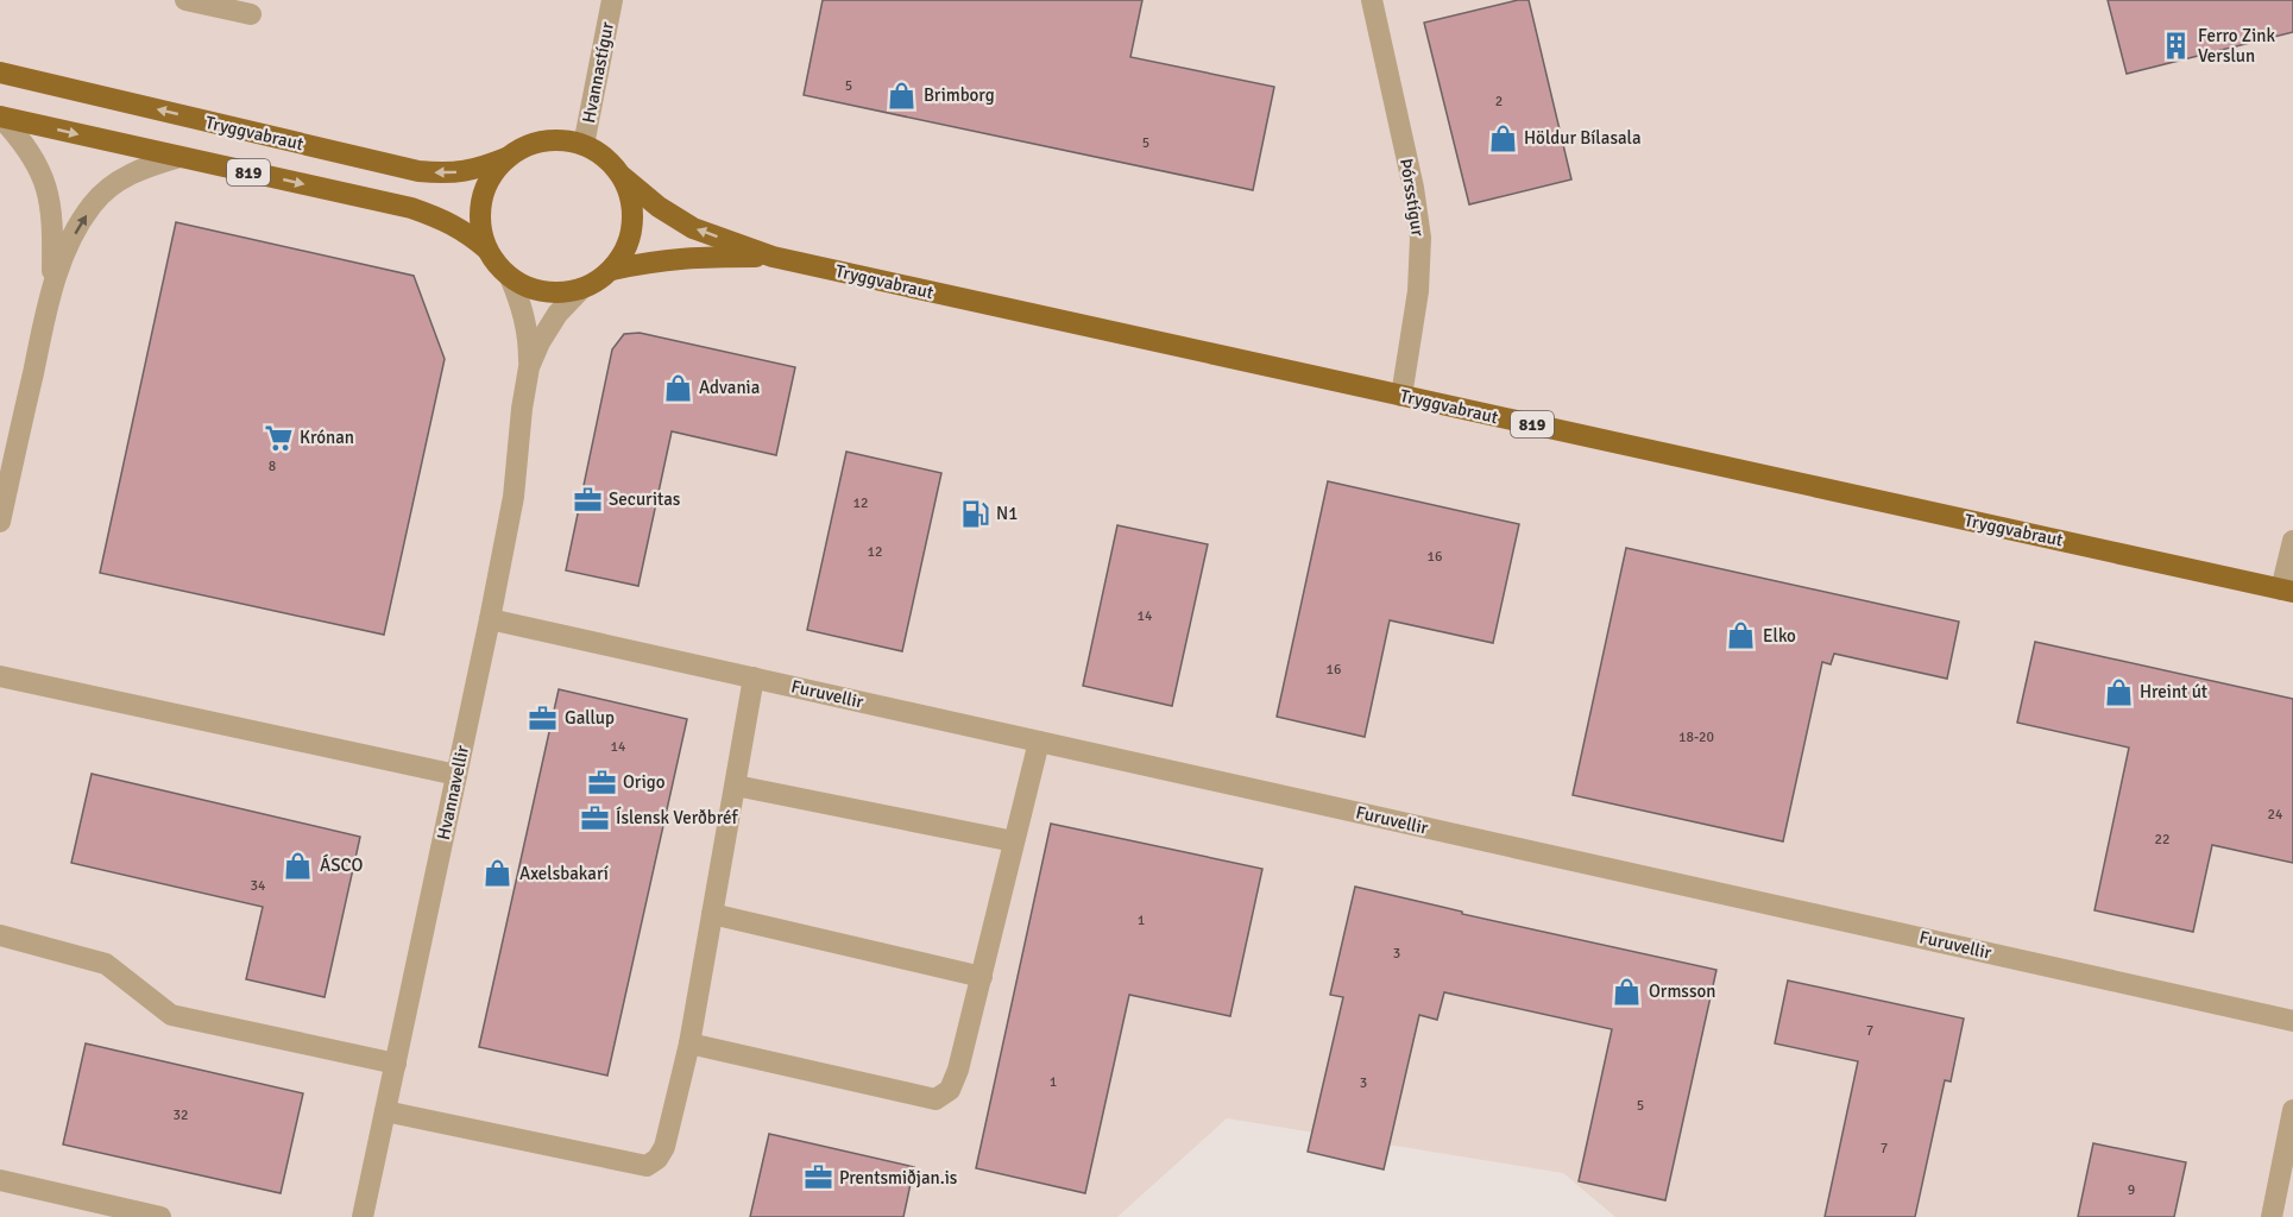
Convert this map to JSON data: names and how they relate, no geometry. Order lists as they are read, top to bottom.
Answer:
{
  "streets": {
    "main road": ["Tryggvabraut", "819"],
    "street": [
      "Hvannastígur",
      "Þórsstígur",
      "Furuvellir",
      "Hvannavellir"
    ]
  },
  "crossings": [
    ["Hvannastígur", "Tryggvabraut"],
    ["Hvannastígur", "Hvannavellir"],
    ["Tryggvabraut", "Þórsstígur"],
    ["Tryggvabraut", "Hvannavellir"],
    ["Furuvellir", "Hvannavellir"]
  ],
  "places": {
    "building": ["Ferro Zink Verslun"],
    "shop": [
      "Brimborg",
      "Höldur Bílasala",
      "Advania",
      "Elko",
      "Hreint út",
      "ÁSCO",
      "Axelsbakarí",
      "Ormsson"
    ],
    "supermarket": ["Krónan"],
    "office": [
      "Securitas",
      "Gallup",
      "Origo",
      "Íslensk Verðbréf",
      "Prentsmiðjan.is"
    ],
    "fuel station": ["N1"]
  },
  "house_numbers": [
    "5",
    "2",
    "5",
    "8",
    "12",
    "12",
    "16",
    "14",
    "16",
    "18-20",
    "14",
    "24",
    "22",
    "34",
    "1",
    "3",
    "7",
    "1",
    "3",
    "5",
    "32",
    "7",
    "9"
  ]
}
